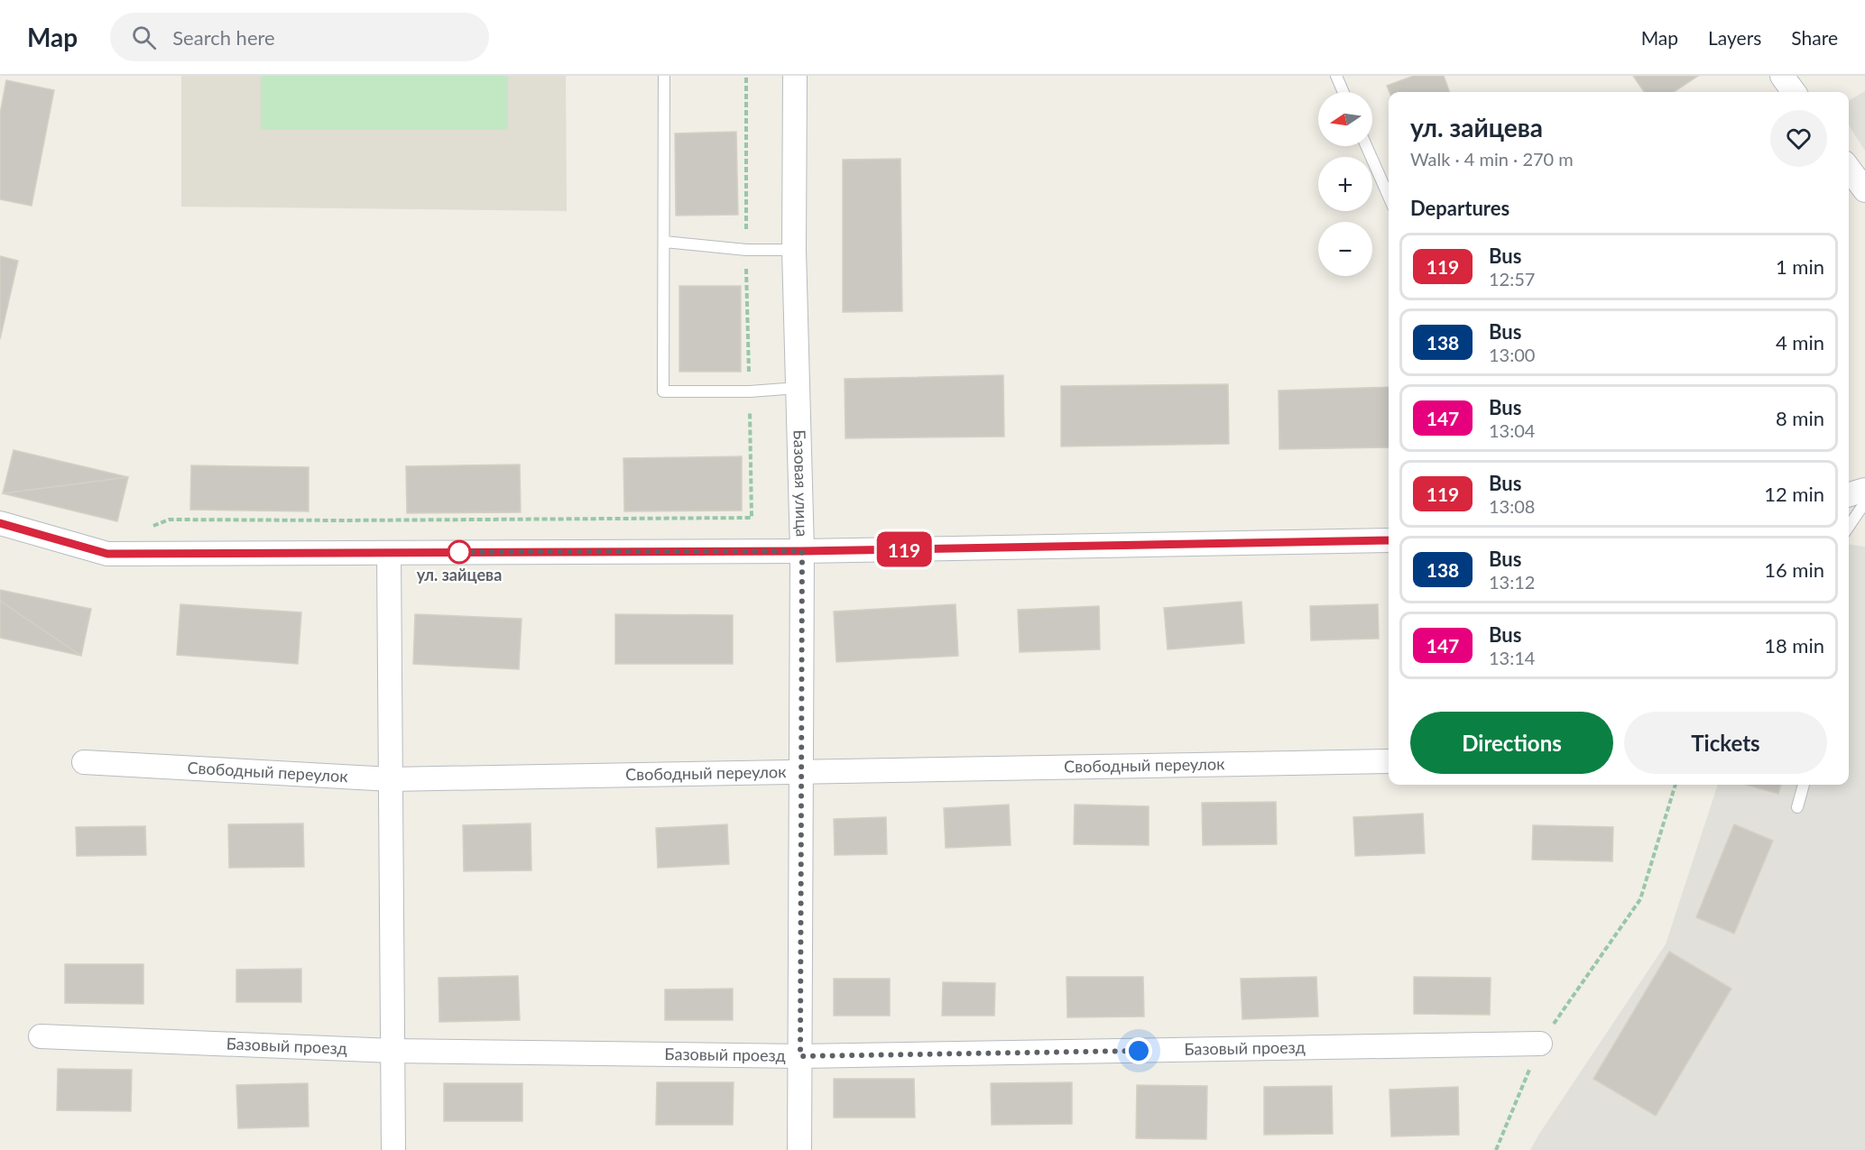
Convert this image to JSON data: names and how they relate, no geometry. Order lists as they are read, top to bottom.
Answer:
{
  "streets": {
    "street": ["Базовая улица", "Свободный переулок", "Базовый проезд"]
  },
  "crossings": [
    ["Базовая улица", "Свободный переулок"],
    ["Базовая улица", "Базовый проезд"]
  ],
  "places": ["ул. зайцева"],
  "lines": ["bus line 119"],
  "north": "left",
  "page": {
    "header": "Map",
    "search": "Search here",
    "nav": ["Map", "Layers", "Share"],
    "on_map": "119",
    "map_buttons": ["+", "−"],
    "heading": [
      ["ул. зайцева", "Walk · 4 min · 270 m"],
      "Departures"
    ],
    "list": [
      {
        "mark": "119",
        "name": "Bus",
        "note": "12:57",
        "value": "1 min"
      },
      {
        "mark": "138",
        "name": "Bus",
        "note": "13:00",
        "value": "4 min"
      },
      {
        "mark": "147",
        "name": "Bus",
        "note": "13:04",
        "value": "8 min"
      },
      {
        "mark": "119",
        "name": "Bus",
        "note": "13:08",
        "value": "12 min"
      },
      {
        "mark": "138",
        "name": "Bus",
        "note": "13:12",
        "value": "16 min"
      },
      {
        "mark": "147",
        "name": "Bus",
        "note": "13:14",
        "value": "18 min"
      }
    ],
    "buttons": ["Directions", "Tickets"]
  }
}
